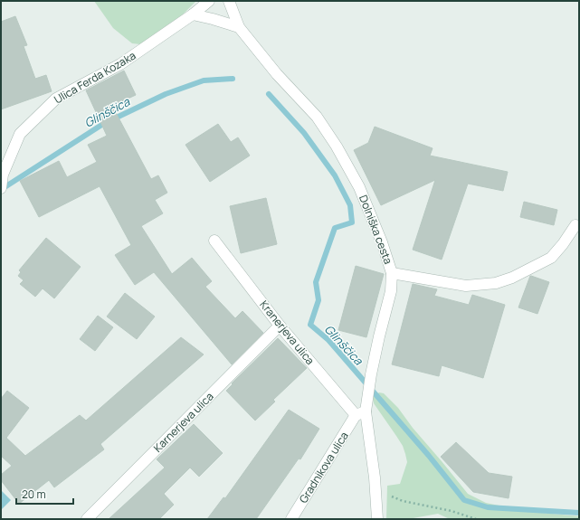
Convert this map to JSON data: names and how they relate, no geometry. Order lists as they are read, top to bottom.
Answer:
{
  "streets": {
    "street": [
      "Ulica Ferda Kozaka",
      "Dolniška cesta",
      "Kranerjeva ulica",
      "Karnerjeva ulica",
      "Gradnikova ulica"
    ]
  },
  "crossings": [
    ["Dolniška cesta", "Kranerjeva ulica"],
    ["Dolniška cesta", "Gradnikova ulica"],
    ["Kranerjeva ulica", "Karnerjeva ulica"],
    ["Kranerjeva ulica", "Gradnikova ulica"]
  ],
  "water": ["Glinščica"],
  "scale_bar": "20 m"
}
